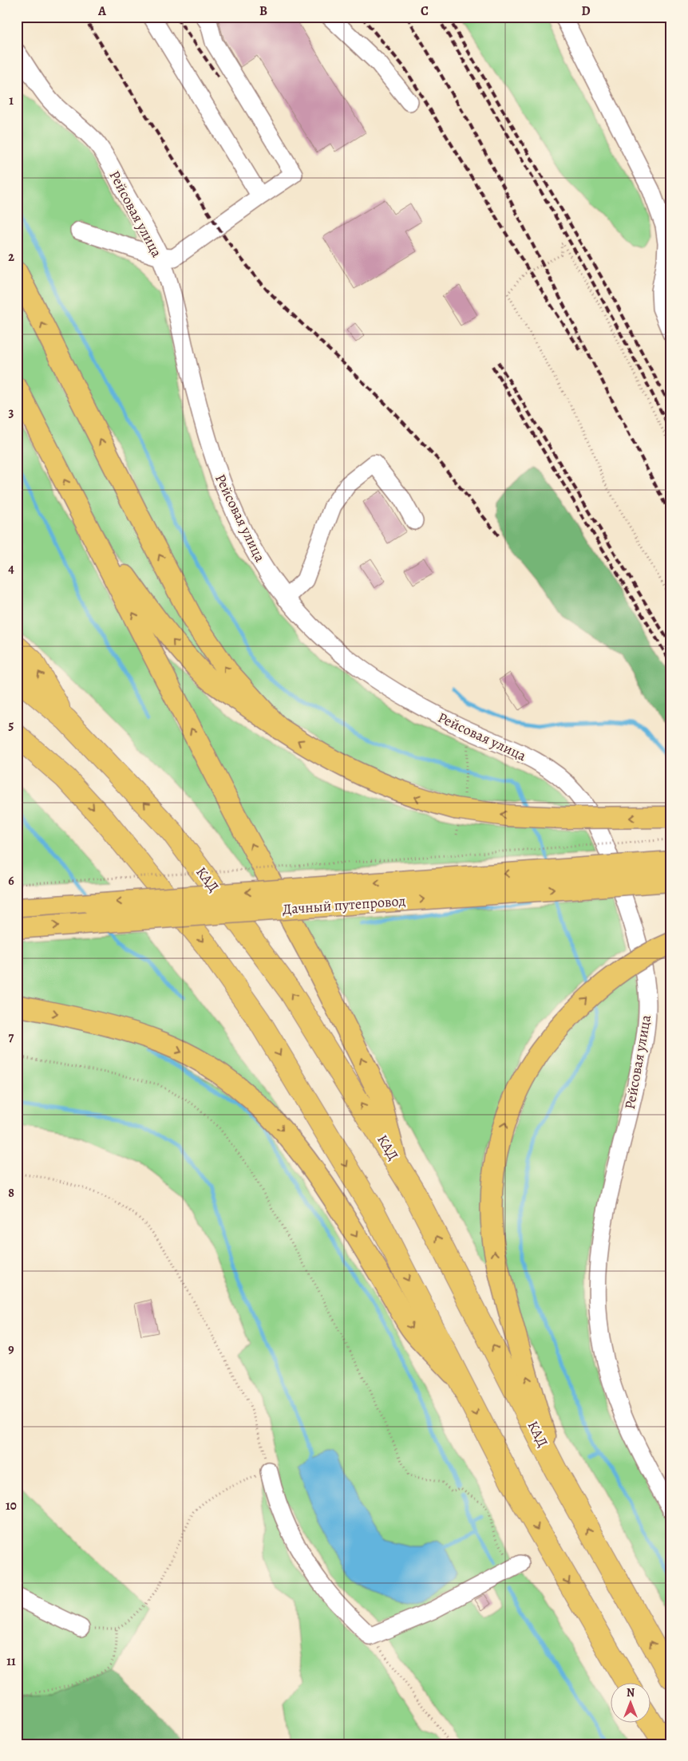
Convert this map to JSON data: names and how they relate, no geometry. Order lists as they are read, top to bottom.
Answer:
{
  "streets": {
    "highway": ["КАД"],
    "main road": ["Дачный путепровод"],
    "street": ["Рейсовая улица"]
  },
  "north": "top",
  "grid": {
    "columns": [
      "A",
      "B",
      "C",
      "D"
    ],
    "rows": [
      "1",
      "2",
      "3",
      "4",
      "5",
      "6",
      "7",
      "8",
      "9",
      "10",
      "11"
    ]
  }
}
